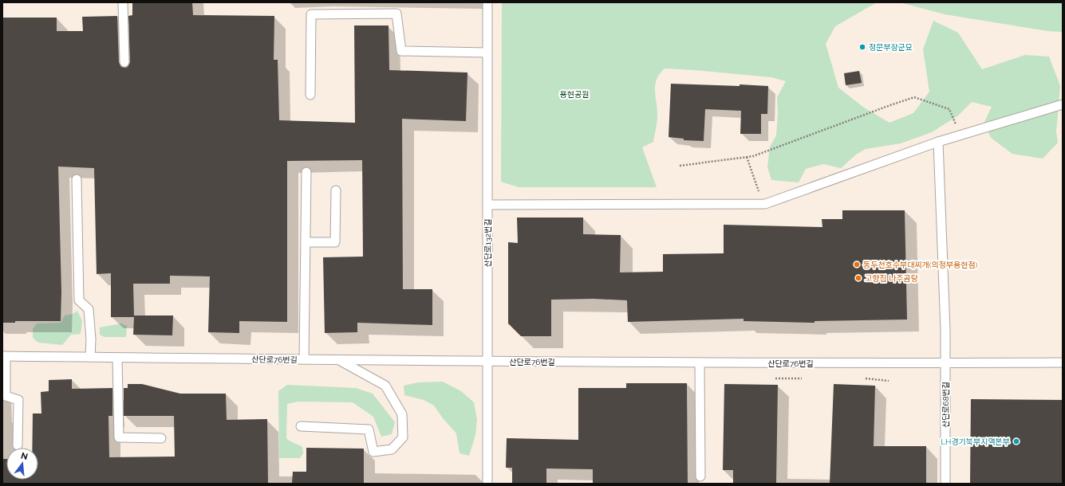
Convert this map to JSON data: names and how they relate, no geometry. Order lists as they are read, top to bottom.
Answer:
{
  "streets": {
    "lane": ["산단로132번길", "산단로76번길", "산단로68번길"]
  },
  "crossings": [
    ["산단로132번길", "산단로76번길"],
    ["산단로76번길", "산단로68번길"]
  ],
  "parks": ["용현공원"],
  "places": [
    "정문부장군묘",
    "동두천호수부대찌개(의정부용현점)",
    "고향집 나주곰탕",
    "LH경기북부지역본부"
  ],
  "north": "top"
}
